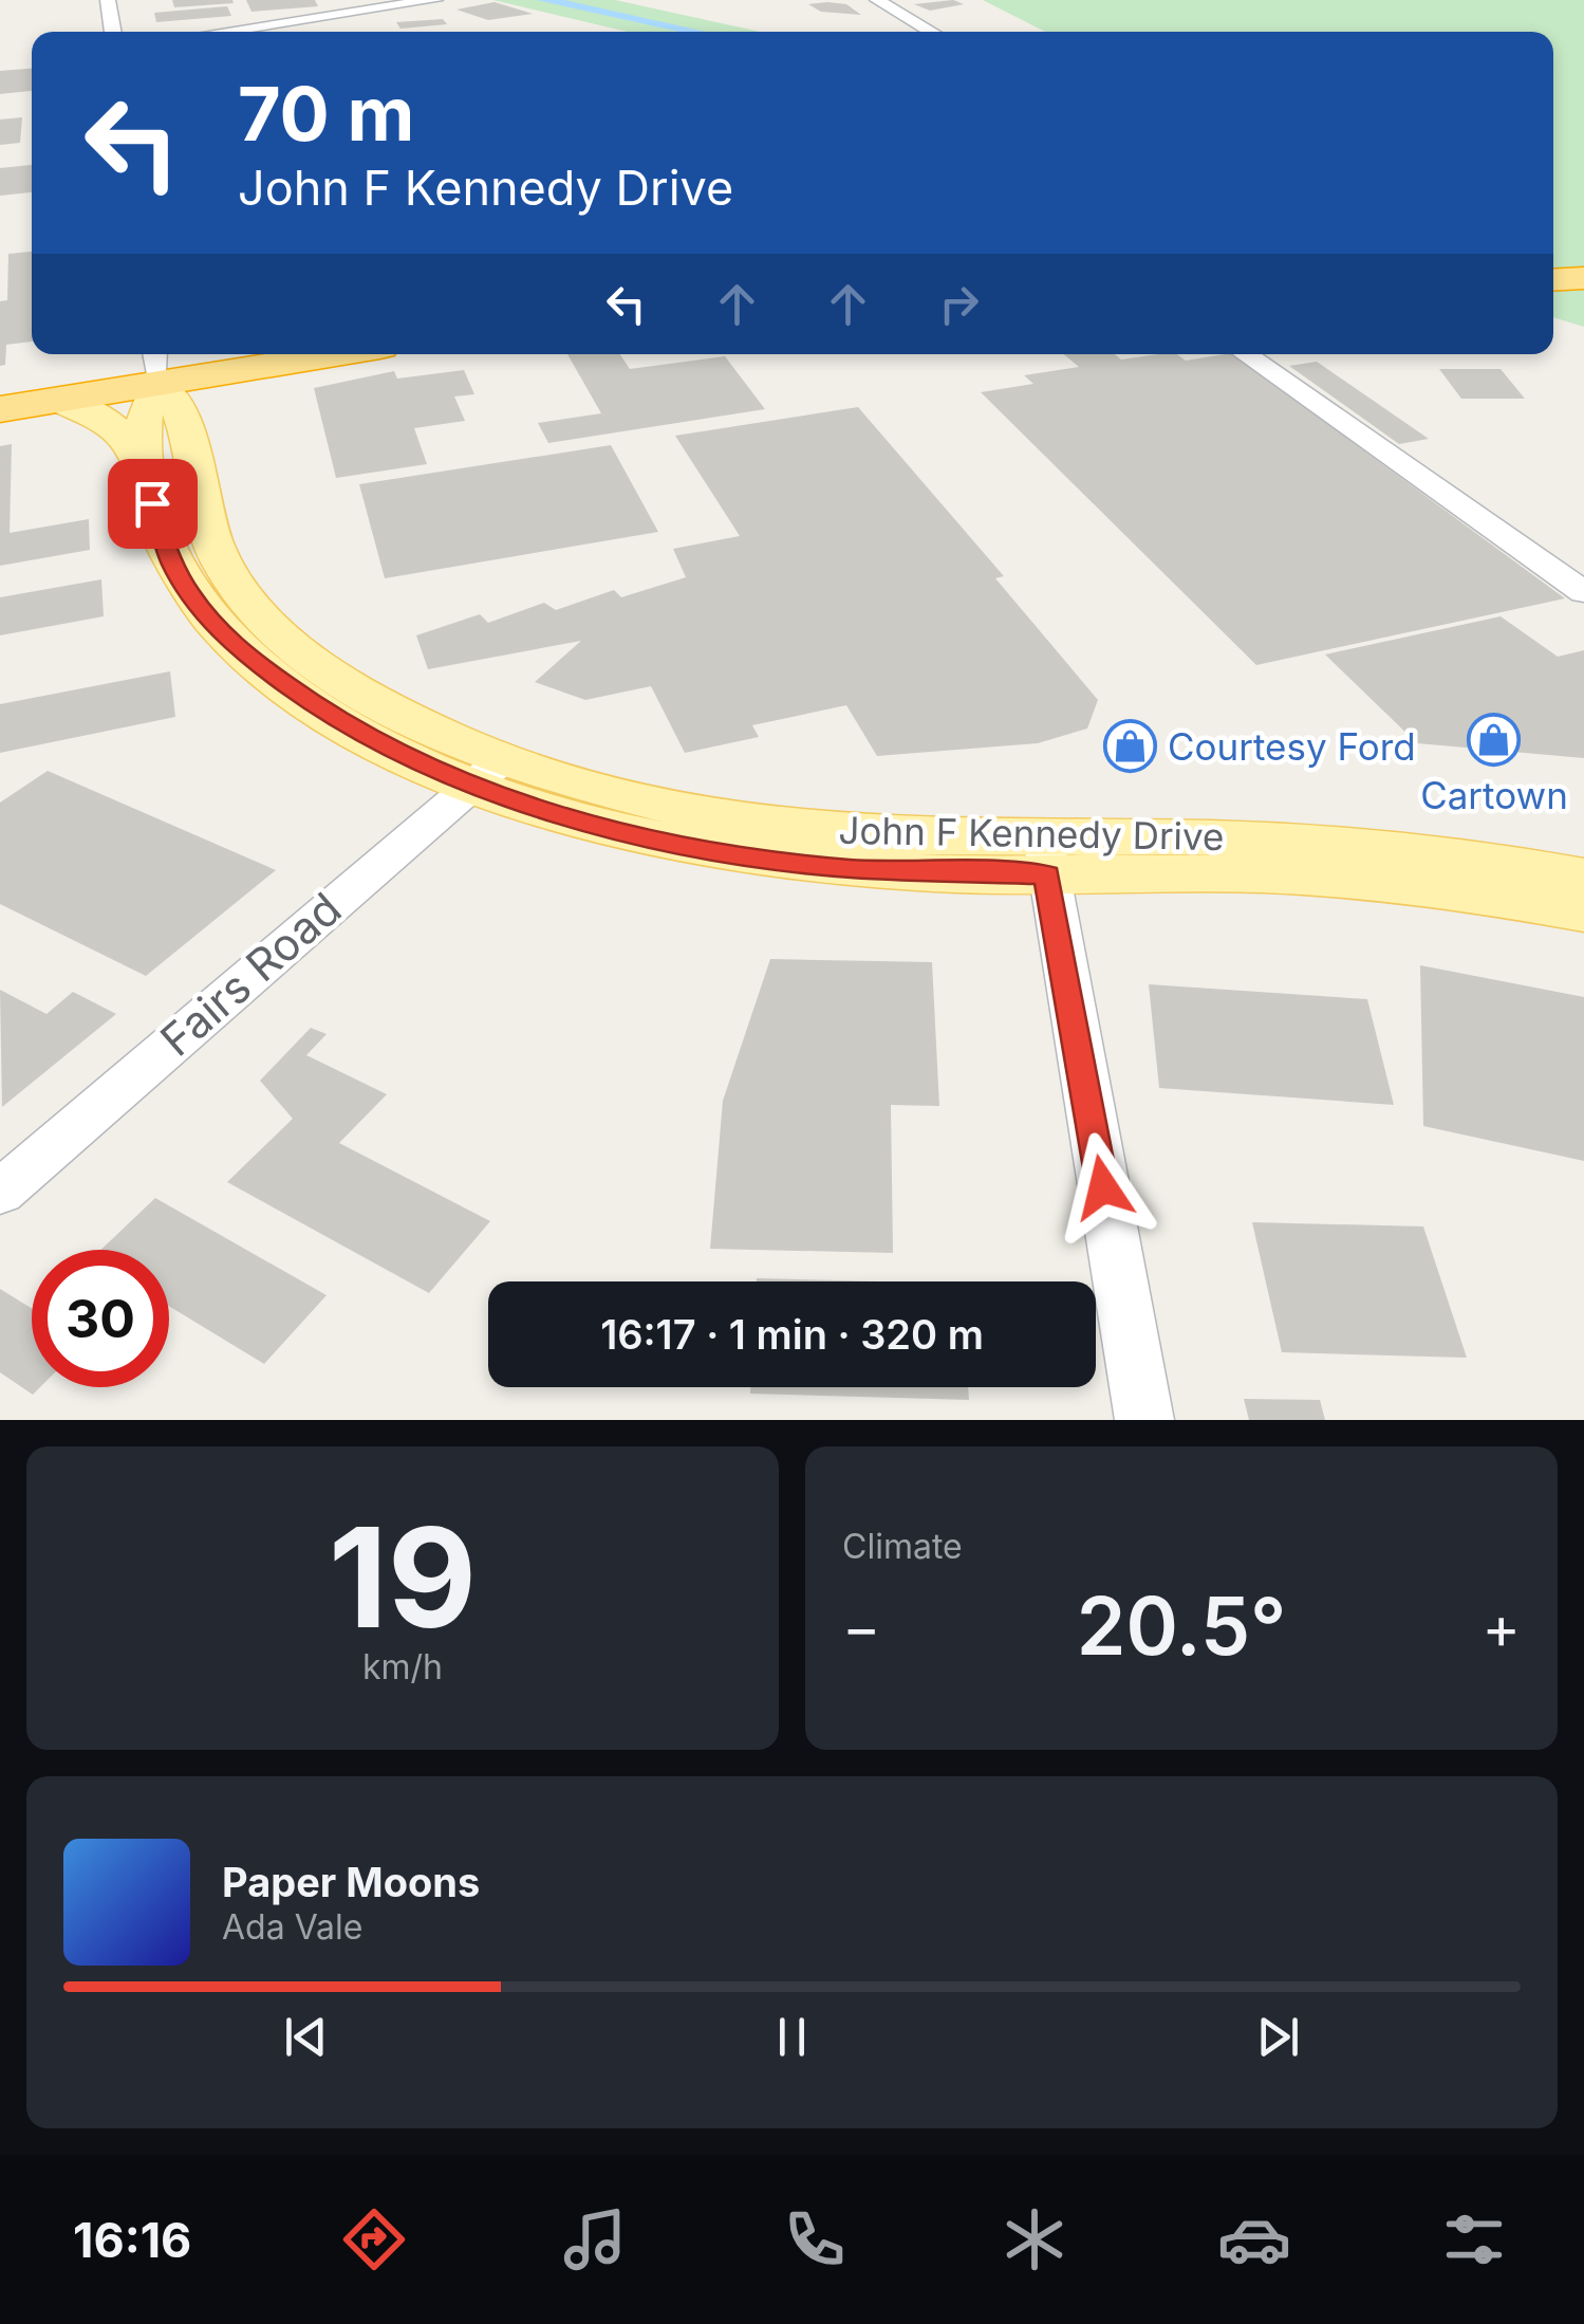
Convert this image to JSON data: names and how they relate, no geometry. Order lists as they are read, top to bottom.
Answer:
{
  "streets": {
    "main road": ["John F Kennedy Drive"],
    "street": ["Fairs Road"]
  },
  "crossings": [
    ["John F Kennedy Drive", "Fairs Road"]
  ],
  "places": {
    "shop": ["Cartown", "Courtesy Ford"]
  },
  "page": {
    "turn": ["70 m", "John F Kennedy Drive"],
    "limit": "30",
    "trip": "16:17 · 1 min · 320 m",
    "tile": [
      ["19", "km/h"],
      "Climate"
    ],
    "heat": ["−", "20.5°", "+"],
    "song": ["Paper Moons", "Ada Vale"],
    "tabs": "16:16"
  }
}
